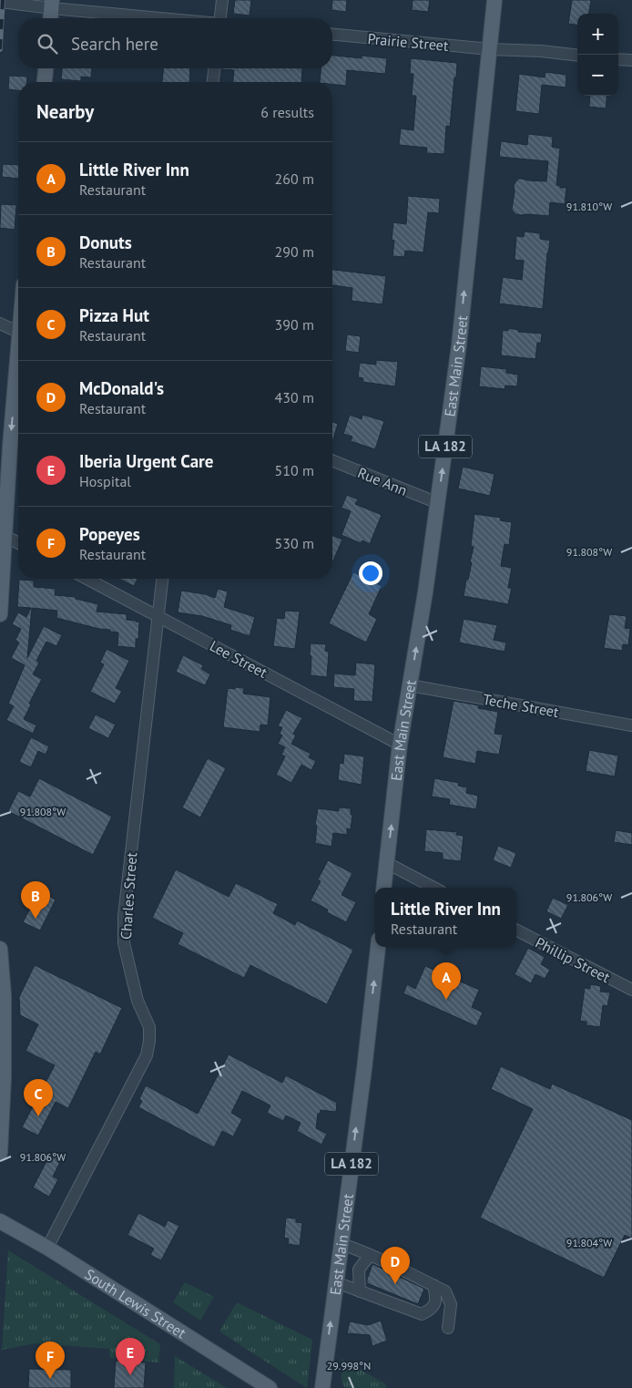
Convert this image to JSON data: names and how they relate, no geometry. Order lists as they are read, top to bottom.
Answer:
{
  "streets": {
    "main road": ["East Main Street", "LA 182", "South Lewis Street"],
    "street": [
      "Prairie Street",
      "Rue Ann",
      "Lee Street",
      "Teche Street",
      "Charles Street",
      "Phillip Street"
    ]
  },
  "crossings": [
    ["Prairie Street", "East Main Street"],
    ["East Main Street", "Rue Ann"],
    ["East Main Street", "Lee Street"],
    ["East Main Street", "Teche Street"],
    ["Lee Street", "Charles Street"],
    ["Charles Street", "South Lewis Street"]
  ],
  "one_way": ["East Main Street"],
  "page": {
    "map_buttons": ["+", "−"],
    "search": "Search here",
    "heading": ["Nearby", "6 results"],
    "list": [
      {
        "mark": "A",
        "name": "Little River Inn",
        "note": "Restaurant",
        "value": "260 m"
      },
      {
        "mark": "B",
        "name": "Donuts",
        "note": "Restaurant",
        "value": "290 m"
      },
      {
        "mark": "C",
        "name": "Pizza Hut",
        "note": "Restaurant",
        "value": "390 m"
      },
      {
        "mark": "D",
        "name": "McDonald's",
        "note": "Restaurant",
        "value": "430 m"
      },
      {
        "mark": "E",
        "name": "Iberia Urgent Care",
        "note": "Hospital",
        "value": "510 m"
      },
      {
        "mark": "F",
        "name": "Popeyes",
        "note": "Restaurant",
        "value": "530 m"
      }
    ],
    "pins": [
      "B",
      "A",
      "C",
      "D",
      "E",
      "F"
    ],
    "popup": ["Little River Inn", "Restaurant"]
  },
  "coordinates": [
    "91.810°W",
    "91.808°W",
    "91.806°W",
    "91.804°W",
    "29.998°N"
  ]
}
